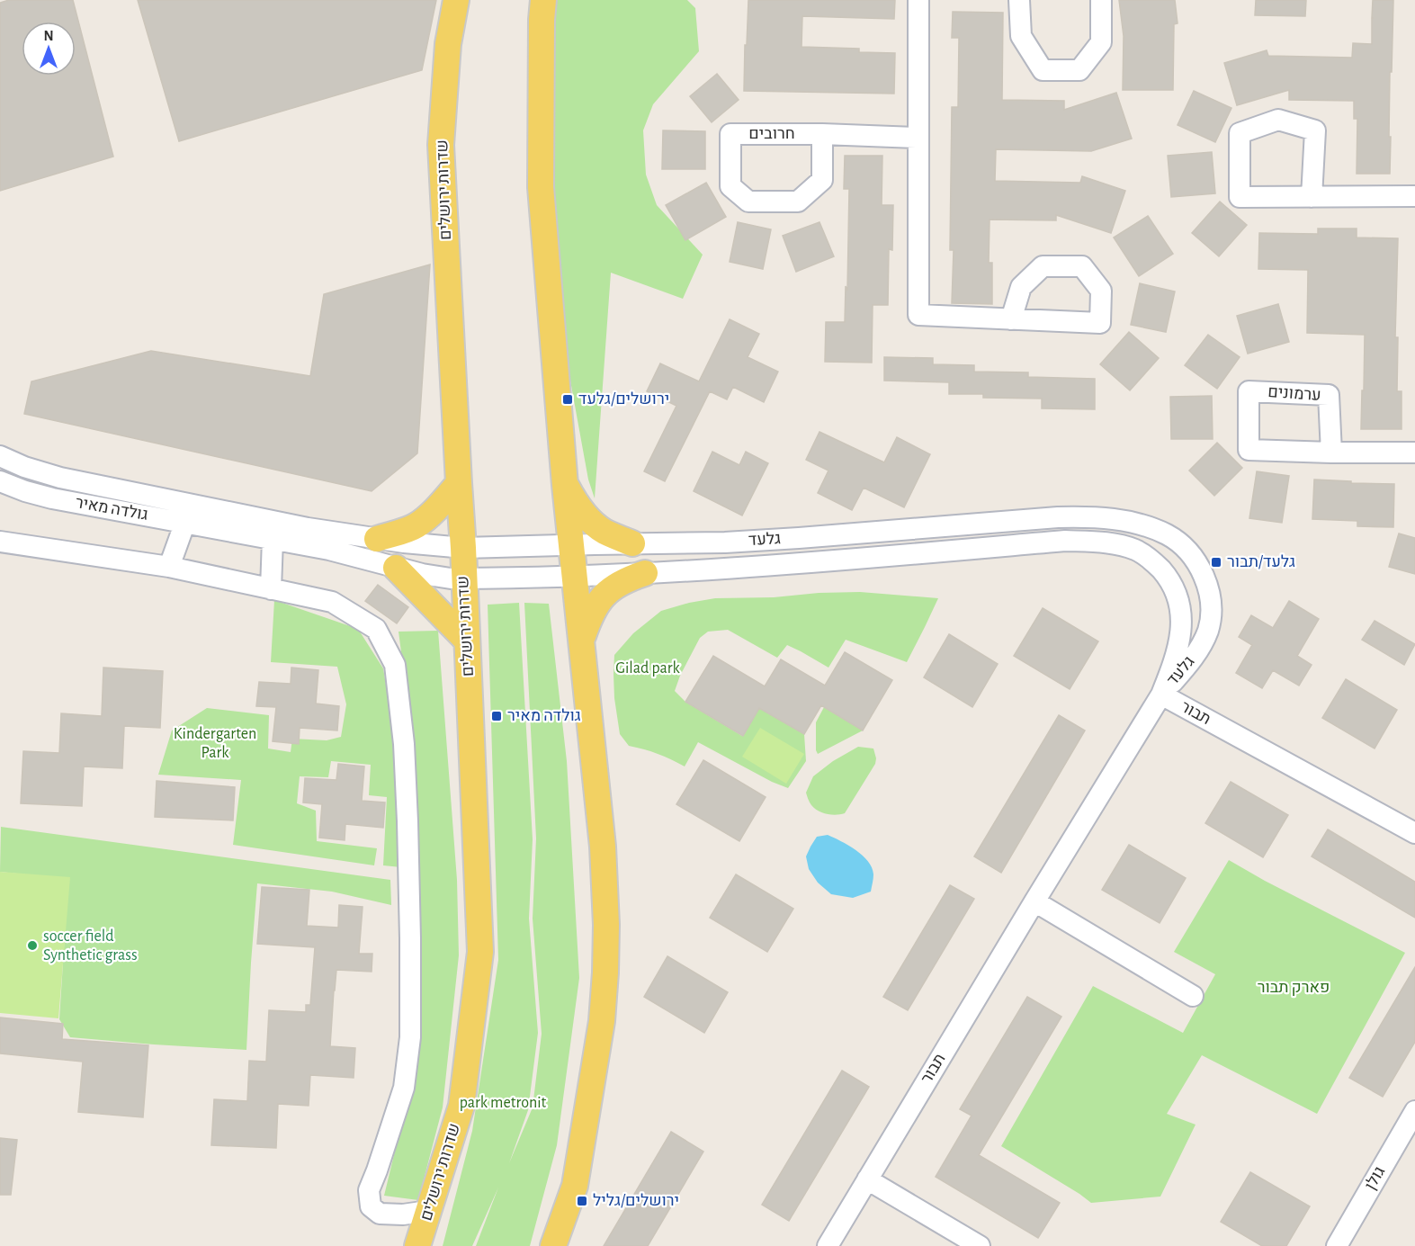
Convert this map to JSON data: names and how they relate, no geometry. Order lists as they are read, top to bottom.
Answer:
{
  "streets": {
    "main road": ["שדרות ירושלים"],
    "street": [
      "חרובים",
      "ערמונים",
      "גולדה מאיר",
      "גלעד",
      "תבור",
      "גולן"
    ]
  },
  "crossings": [
    ["שדרות ירושלים", "גולדה מאיר"],
    ["גולדה מאיר", "גלעד"],
    ["גלעד", "תבור"]
  ],
  "parks": [
    "Gilad park",
    "Kindergarten Park",
    "פארק תבור",
    "park metronit"
  ],
  "places": {
    "transit": [
      "ירושלים/גלעד",
      "גלעד/תבור",
      "גולדה מאיר",
      "ירושלים/גליל"
    ],
    "other": ["soccer field Synthetic grass"]
  },
  "north": "top"
}
